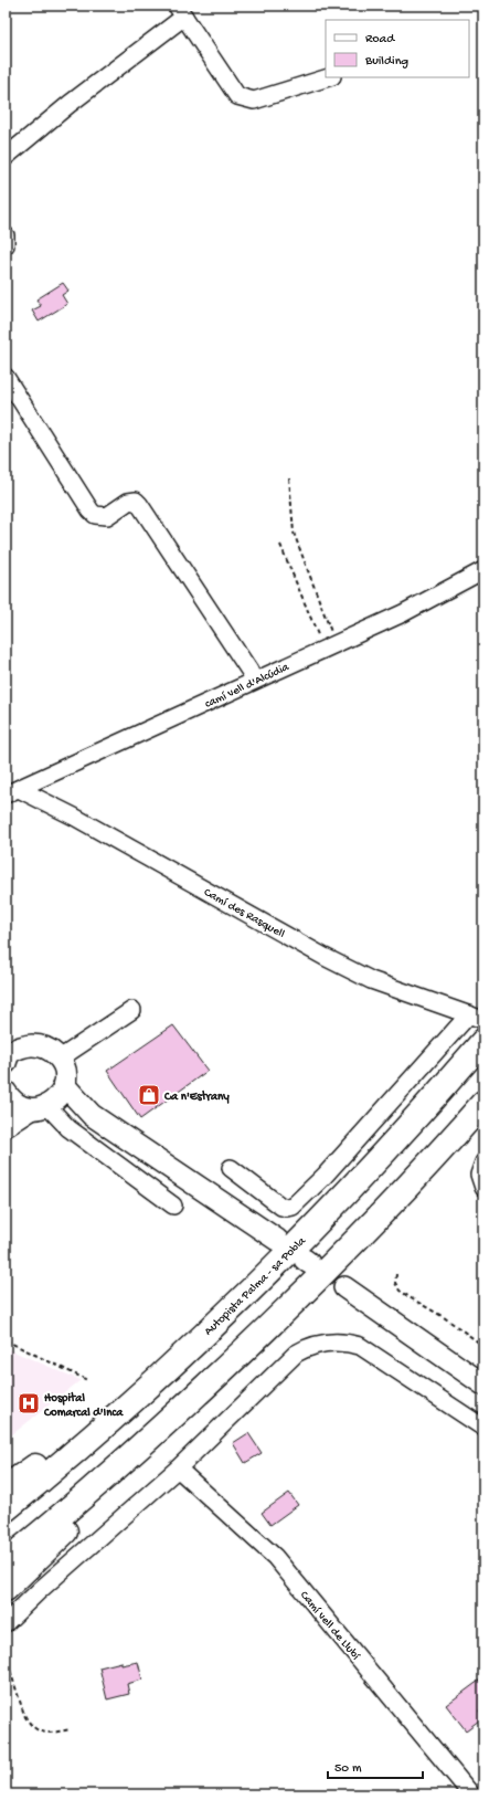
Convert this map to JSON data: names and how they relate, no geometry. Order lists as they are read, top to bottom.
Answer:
{
  "streets": {
    "highway": ["Autopista Palma - sa Pobla"],
    "street": ["camí vell d'Alcúdia", "Camí des Rasquell", "Camí vell de Llubí"]
  },
  "crossings": [
    ["camí vell d'Alcúdia", "Camí des Rasquell"],
    ["Camí des Rasquell", "Autopista Palma - sa Pobla"]
  ],
  "places": {
    "shop": ["Ca n'Estrany"],
    "hospital": ["Hospital Comarcal d'Inca"]
  },
  "legend": ["Road", "Building"],
  "scale_bar": "50 m"
}
